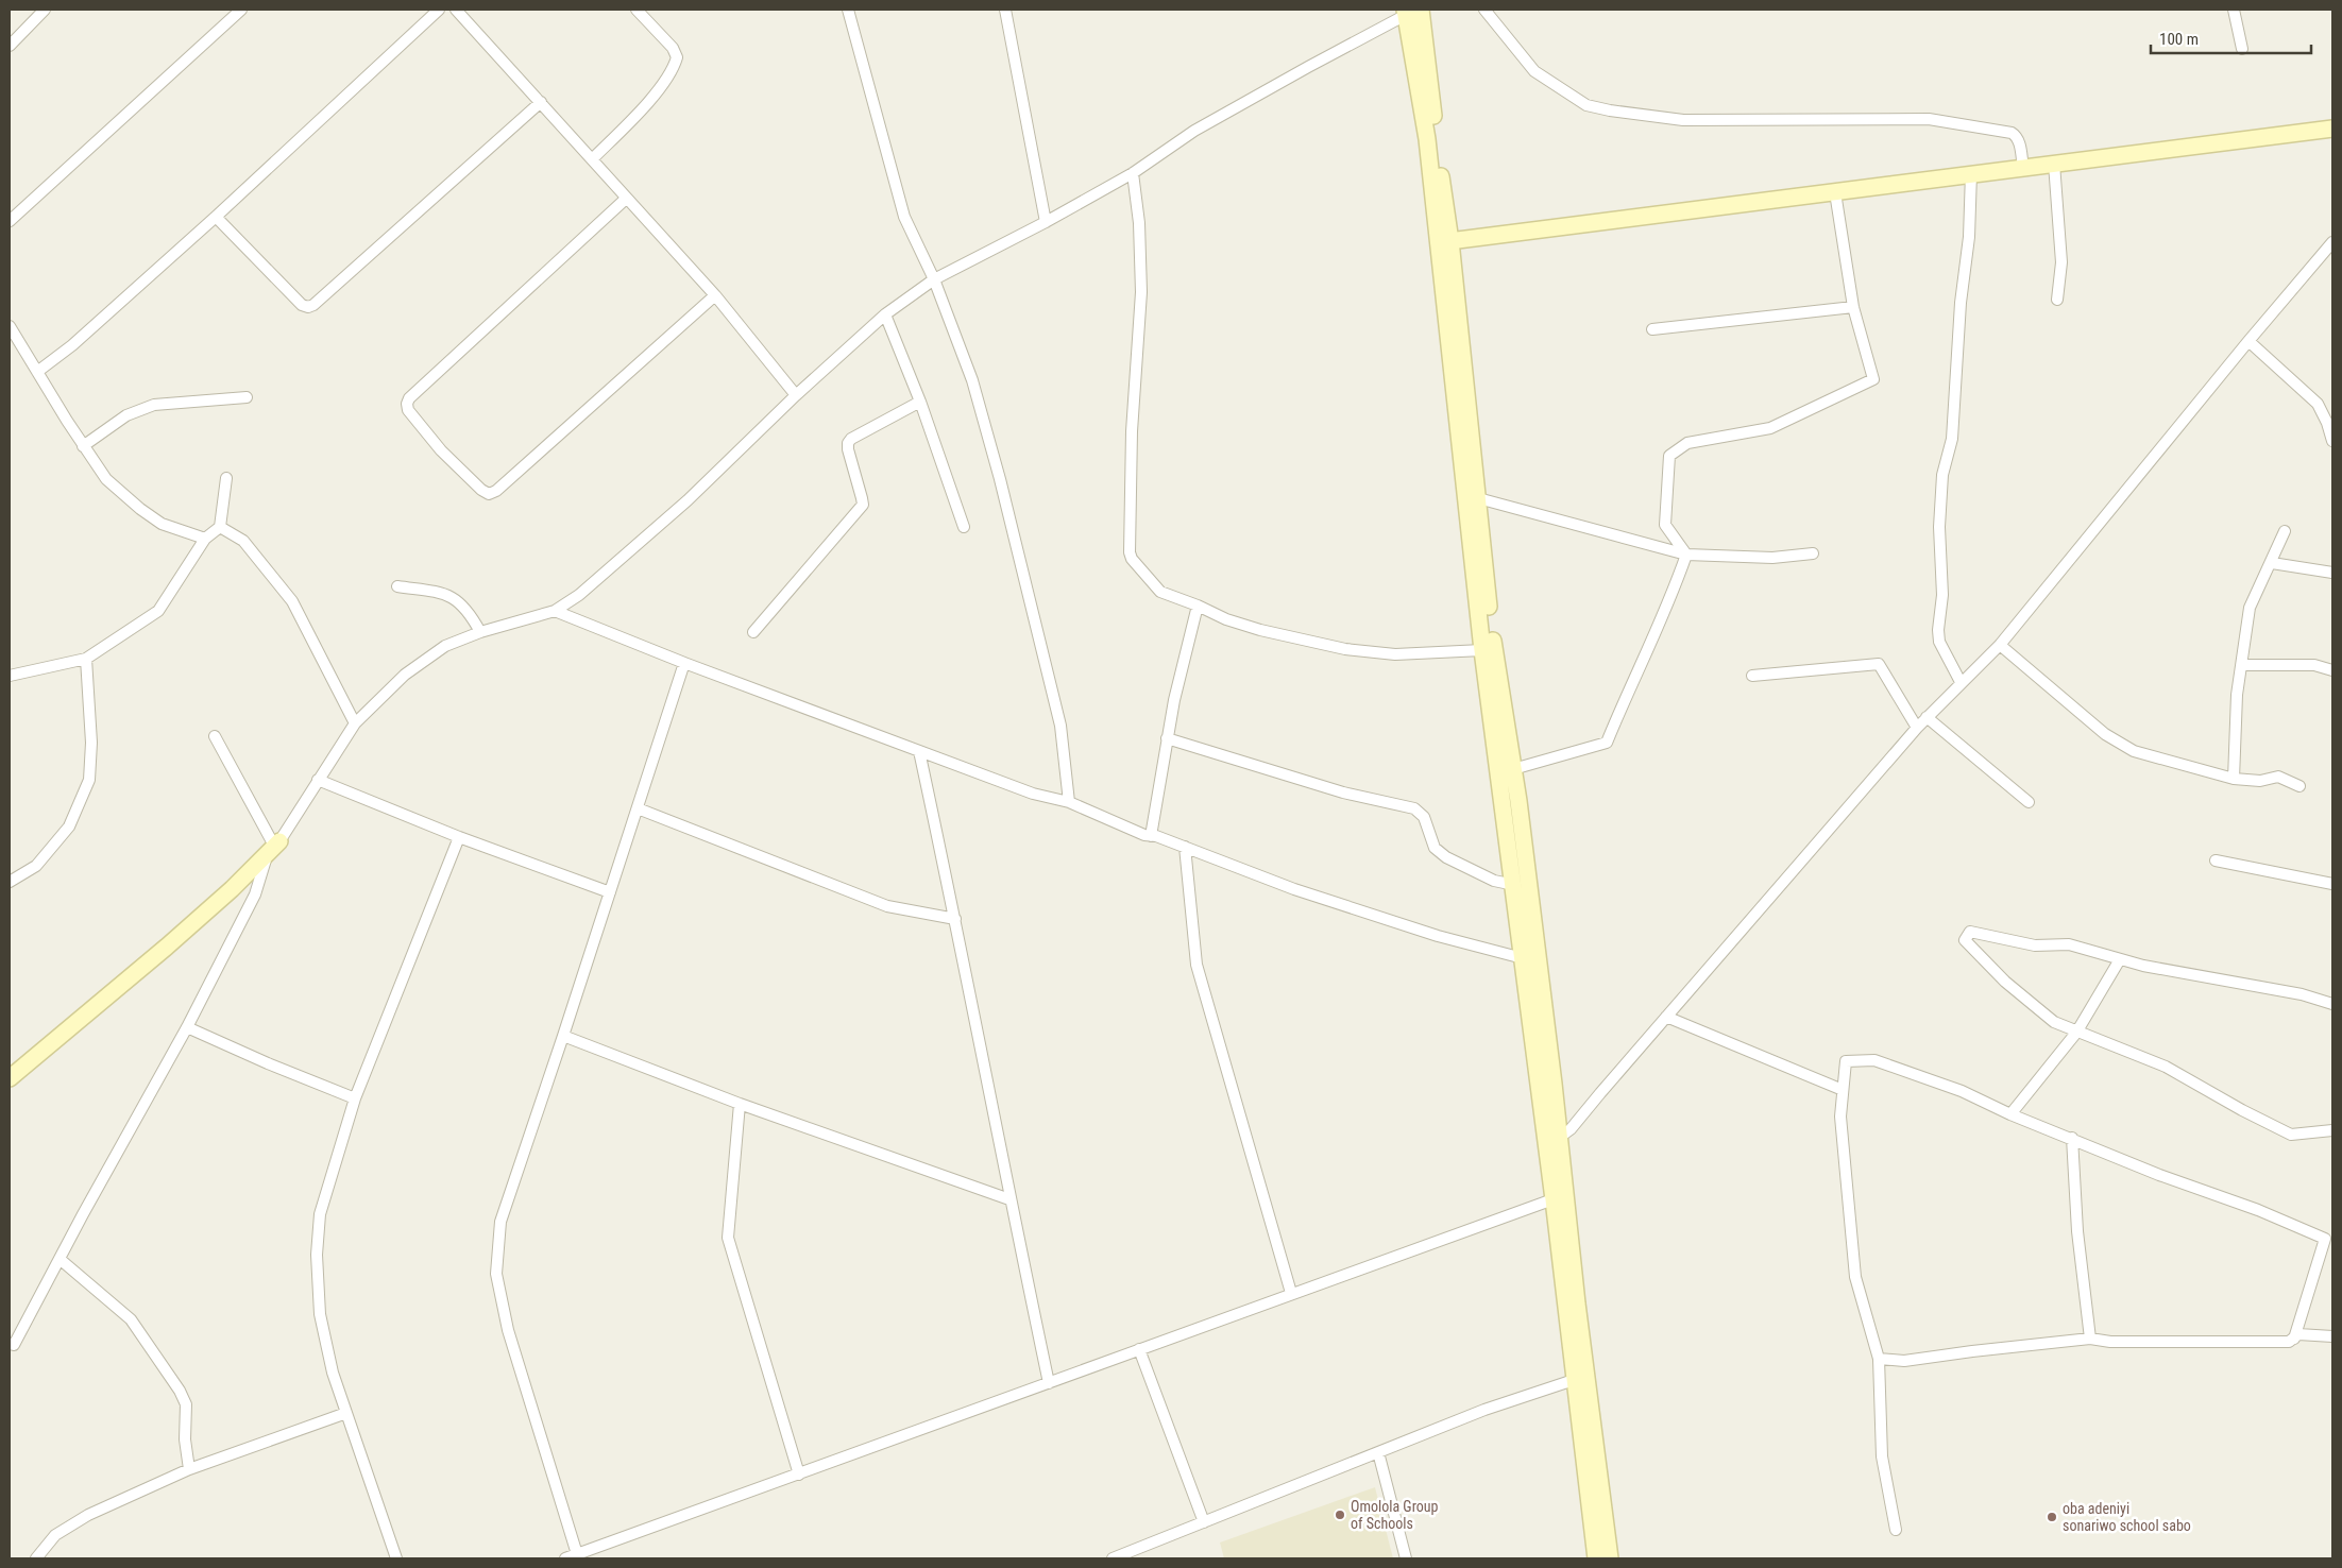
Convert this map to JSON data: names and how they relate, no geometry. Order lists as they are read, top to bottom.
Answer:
{
  "places": ["Omolola Group of Schools", "oba adeniyi sonariwo school sabo"],
  "scale_bar": "100 m"
}
